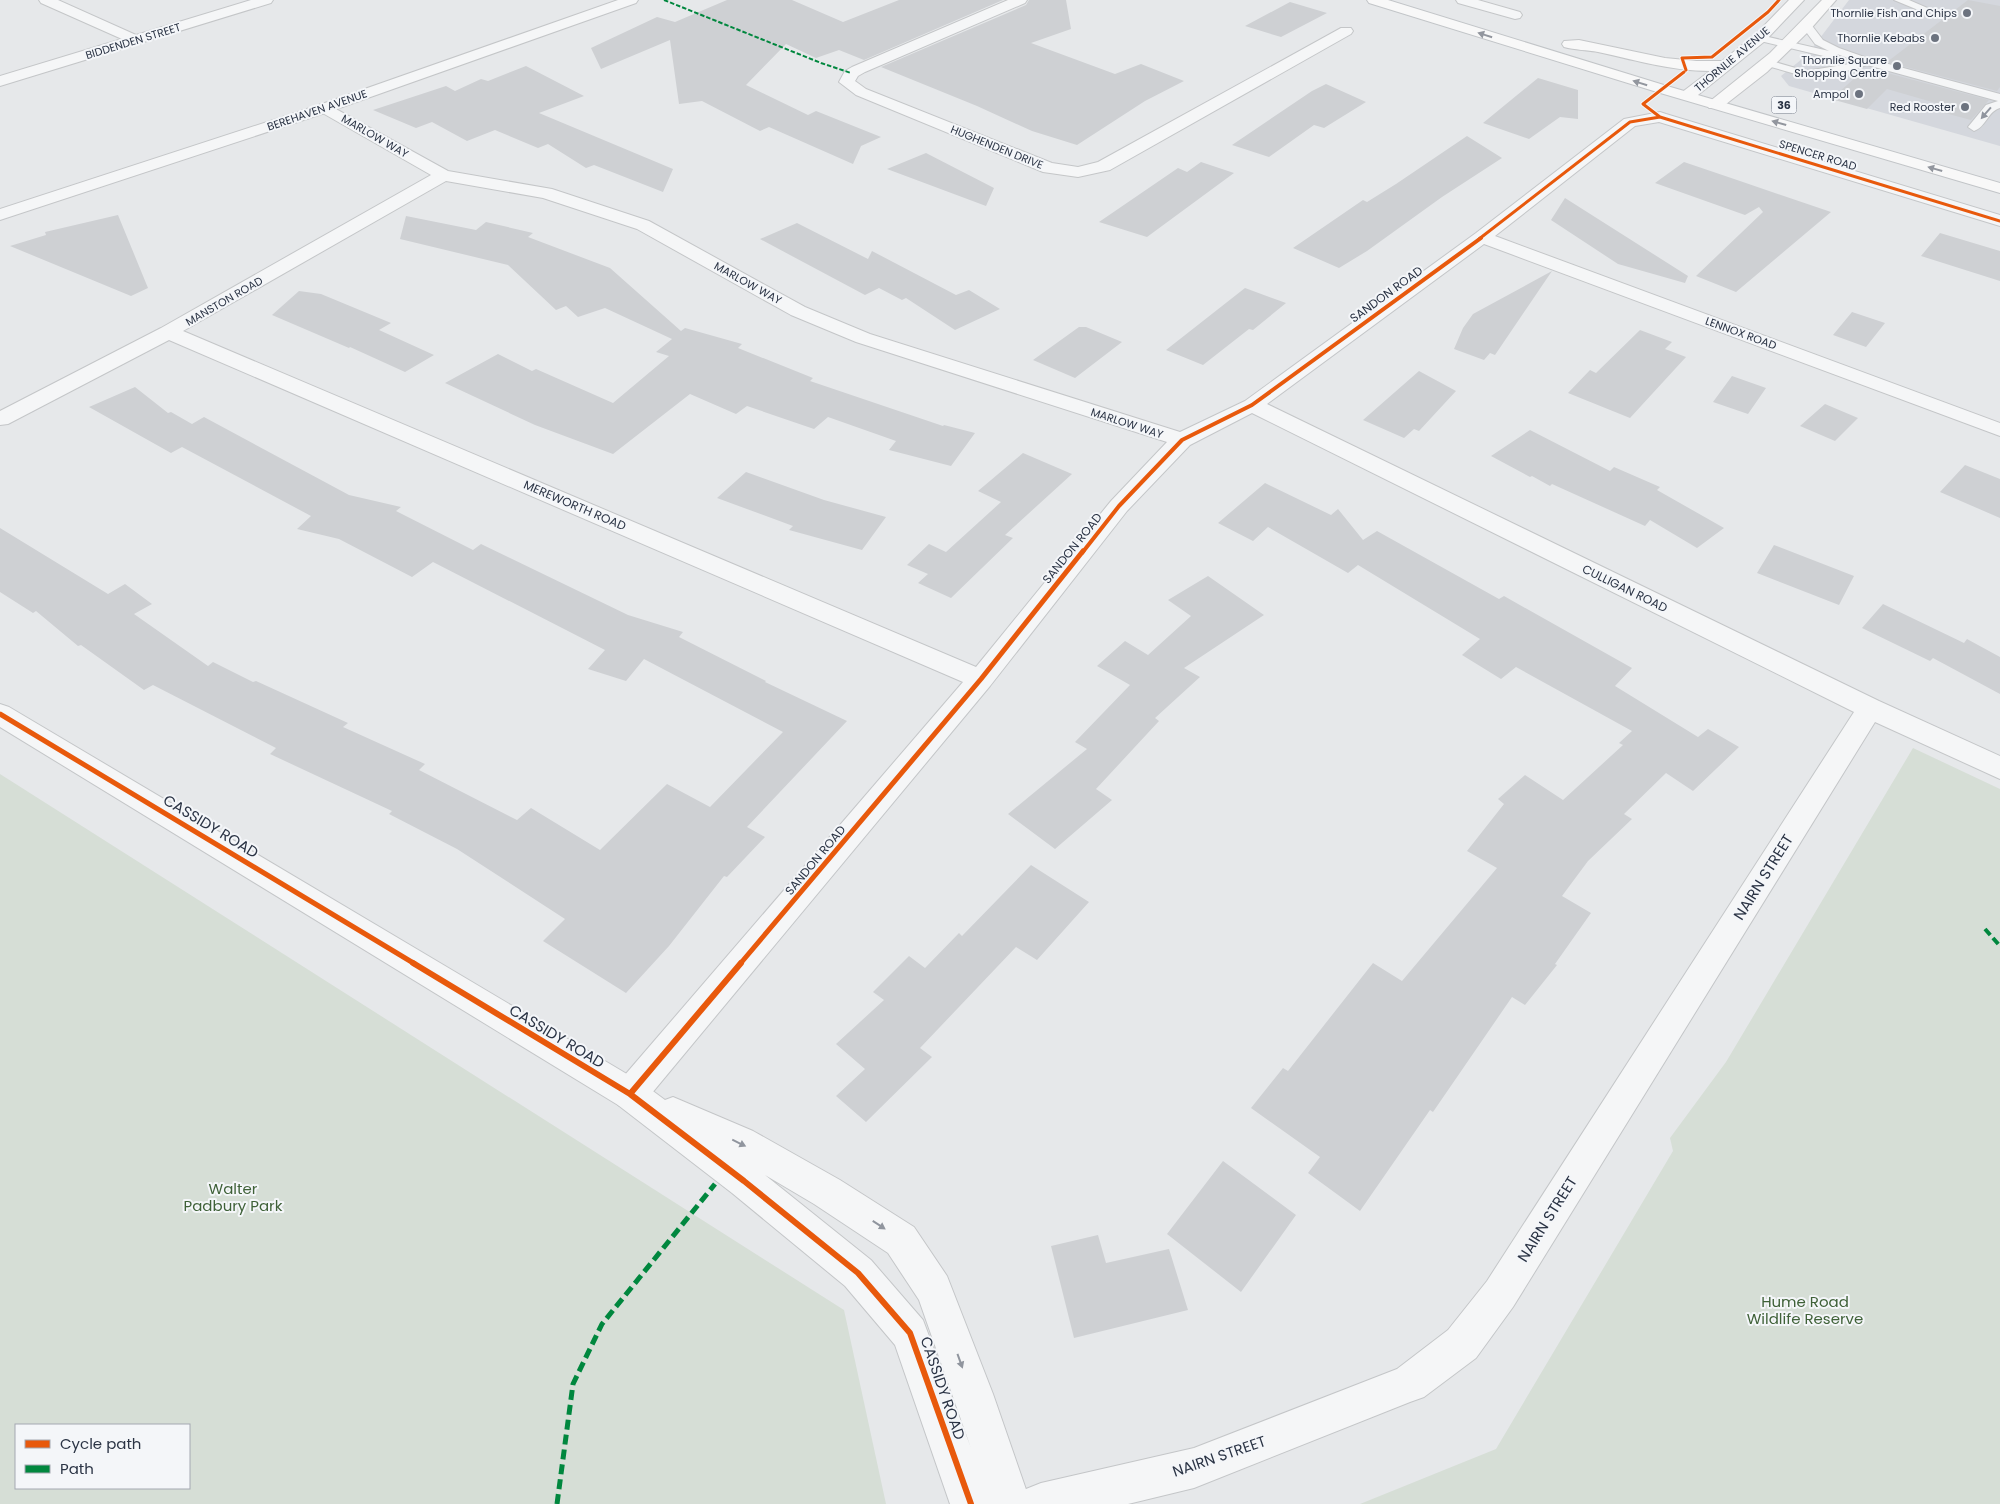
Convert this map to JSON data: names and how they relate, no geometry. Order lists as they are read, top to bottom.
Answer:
{
  "streets": {
    "main road": ["THORNLIE AVENUE", "36", "SPENCER ROAD"],
    "street": [
      "BIDDENDEN STREET",
      "BEREHAVEN AVENUE",
      "MARLOW WAY",
      "HUGHENDEN DRIVE",
      "SANDON ROAD",
      "MANSTON ROAD",
      "LENNOX ROAD",
      "MEREWORTH ROAD",
      "CULLIGAN ROAD",
      "CASSIDY ROAD",
      "NAIRN STREET"
    ]
  },
  "crossings": [
    ["THORNLIE AVENUE", "36"],
    ["THORNLIE AVENUE", "SPENCER ROAD"],
    ["BEREHAVEN AVENUE", "MARLOW WAY"],
    ["MARLOW WAY", "SANDON ROAD"],
    ["MARLOW WAY", "MANSTON ROAD"],
    ["SPENCER ROAD", "SANDON ROAD"],
    ["SANDON ROAD", "LENNOX ROAD"],
    ["SANDON ROAD", "MEREWORTH ROAD"],
    ["SANDON ROAD", "CULLIGAN ROAD"],
    ["SANDON ROAD", "CASSIDY ROAD"],
    ["MANSTON ROAD", "MEREWORTH ROAD"],
    ["CULLIGAN ROAD", "NAIRN STREET"]
  ],
  "one_way": ["SPENCER ROAD"],
  "parks": ["Walter Padbury Park", "Hume Road Wildlife Reserve"],
  "places": [
    "Thornlie Fish and Chips",
    "Thornlie Kebabs",
    "Thornlie Square Shopping Centre",
    "Ampol",
    "Red Rooster"
  ],
  "legend": ["Cycle path", "Path"]
}
